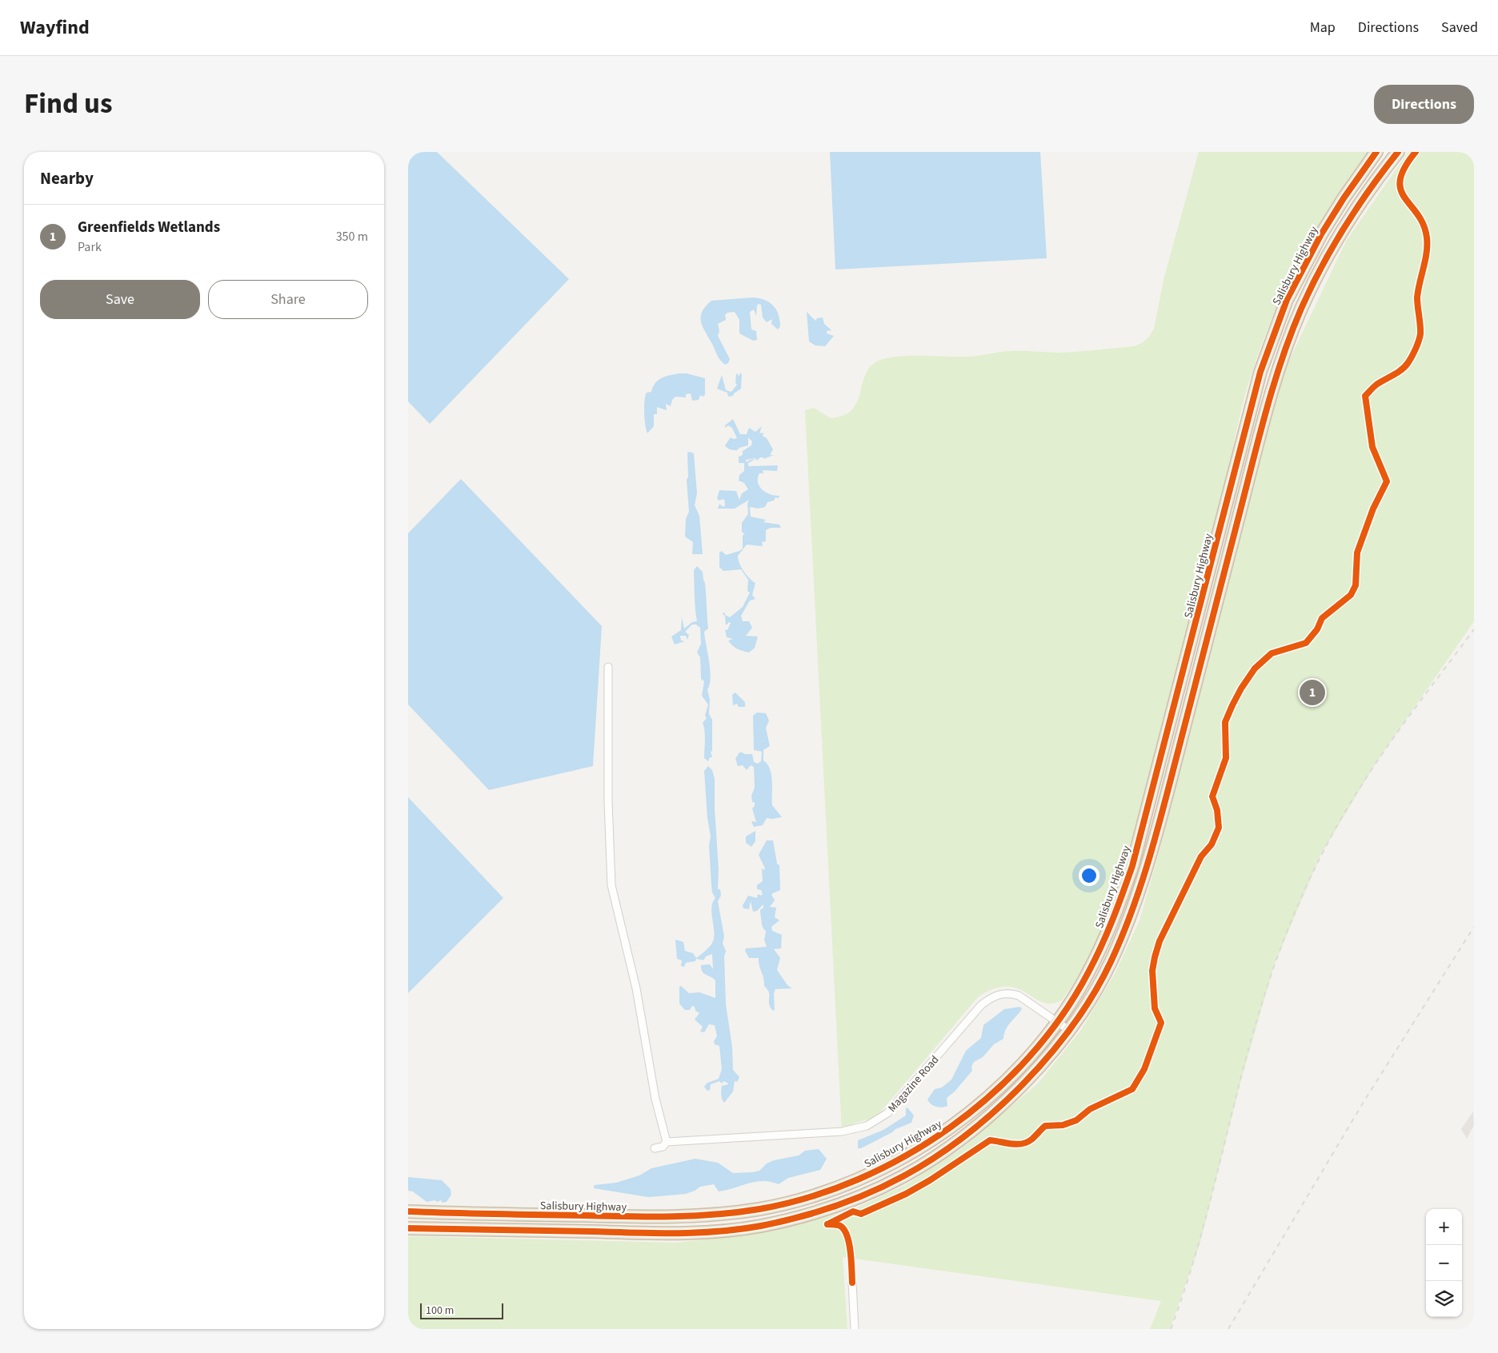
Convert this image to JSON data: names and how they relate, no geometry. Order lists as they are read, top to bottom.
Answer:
{
  "streets": {
    "highway": ["Salisbury Highway"],
    "street": ["Magazine Road"]
  },
  "crossings": [
    ["Salisbury Highway", "Magazine Road"]
  ],
  "scale_bar": "100 m",
  "page": {
    "header": "Wayfind",
    "nav": ["Map", "Directions", "Saved"],
    "title": "Find us",
    "buttons": [
      "Directions",
      ["Save", "Share"]
    ],
    "heading": "Nearby",
    "list": [
      {
        "mark": "1",
        "name": "Greenfields Wetlands",
        "note": "Park",
        "value": "350 m"
      }
    ],
    "pins": "1",
    "map_buttons": ["+", "−"],
    "scale": "100 m"
  }
}
